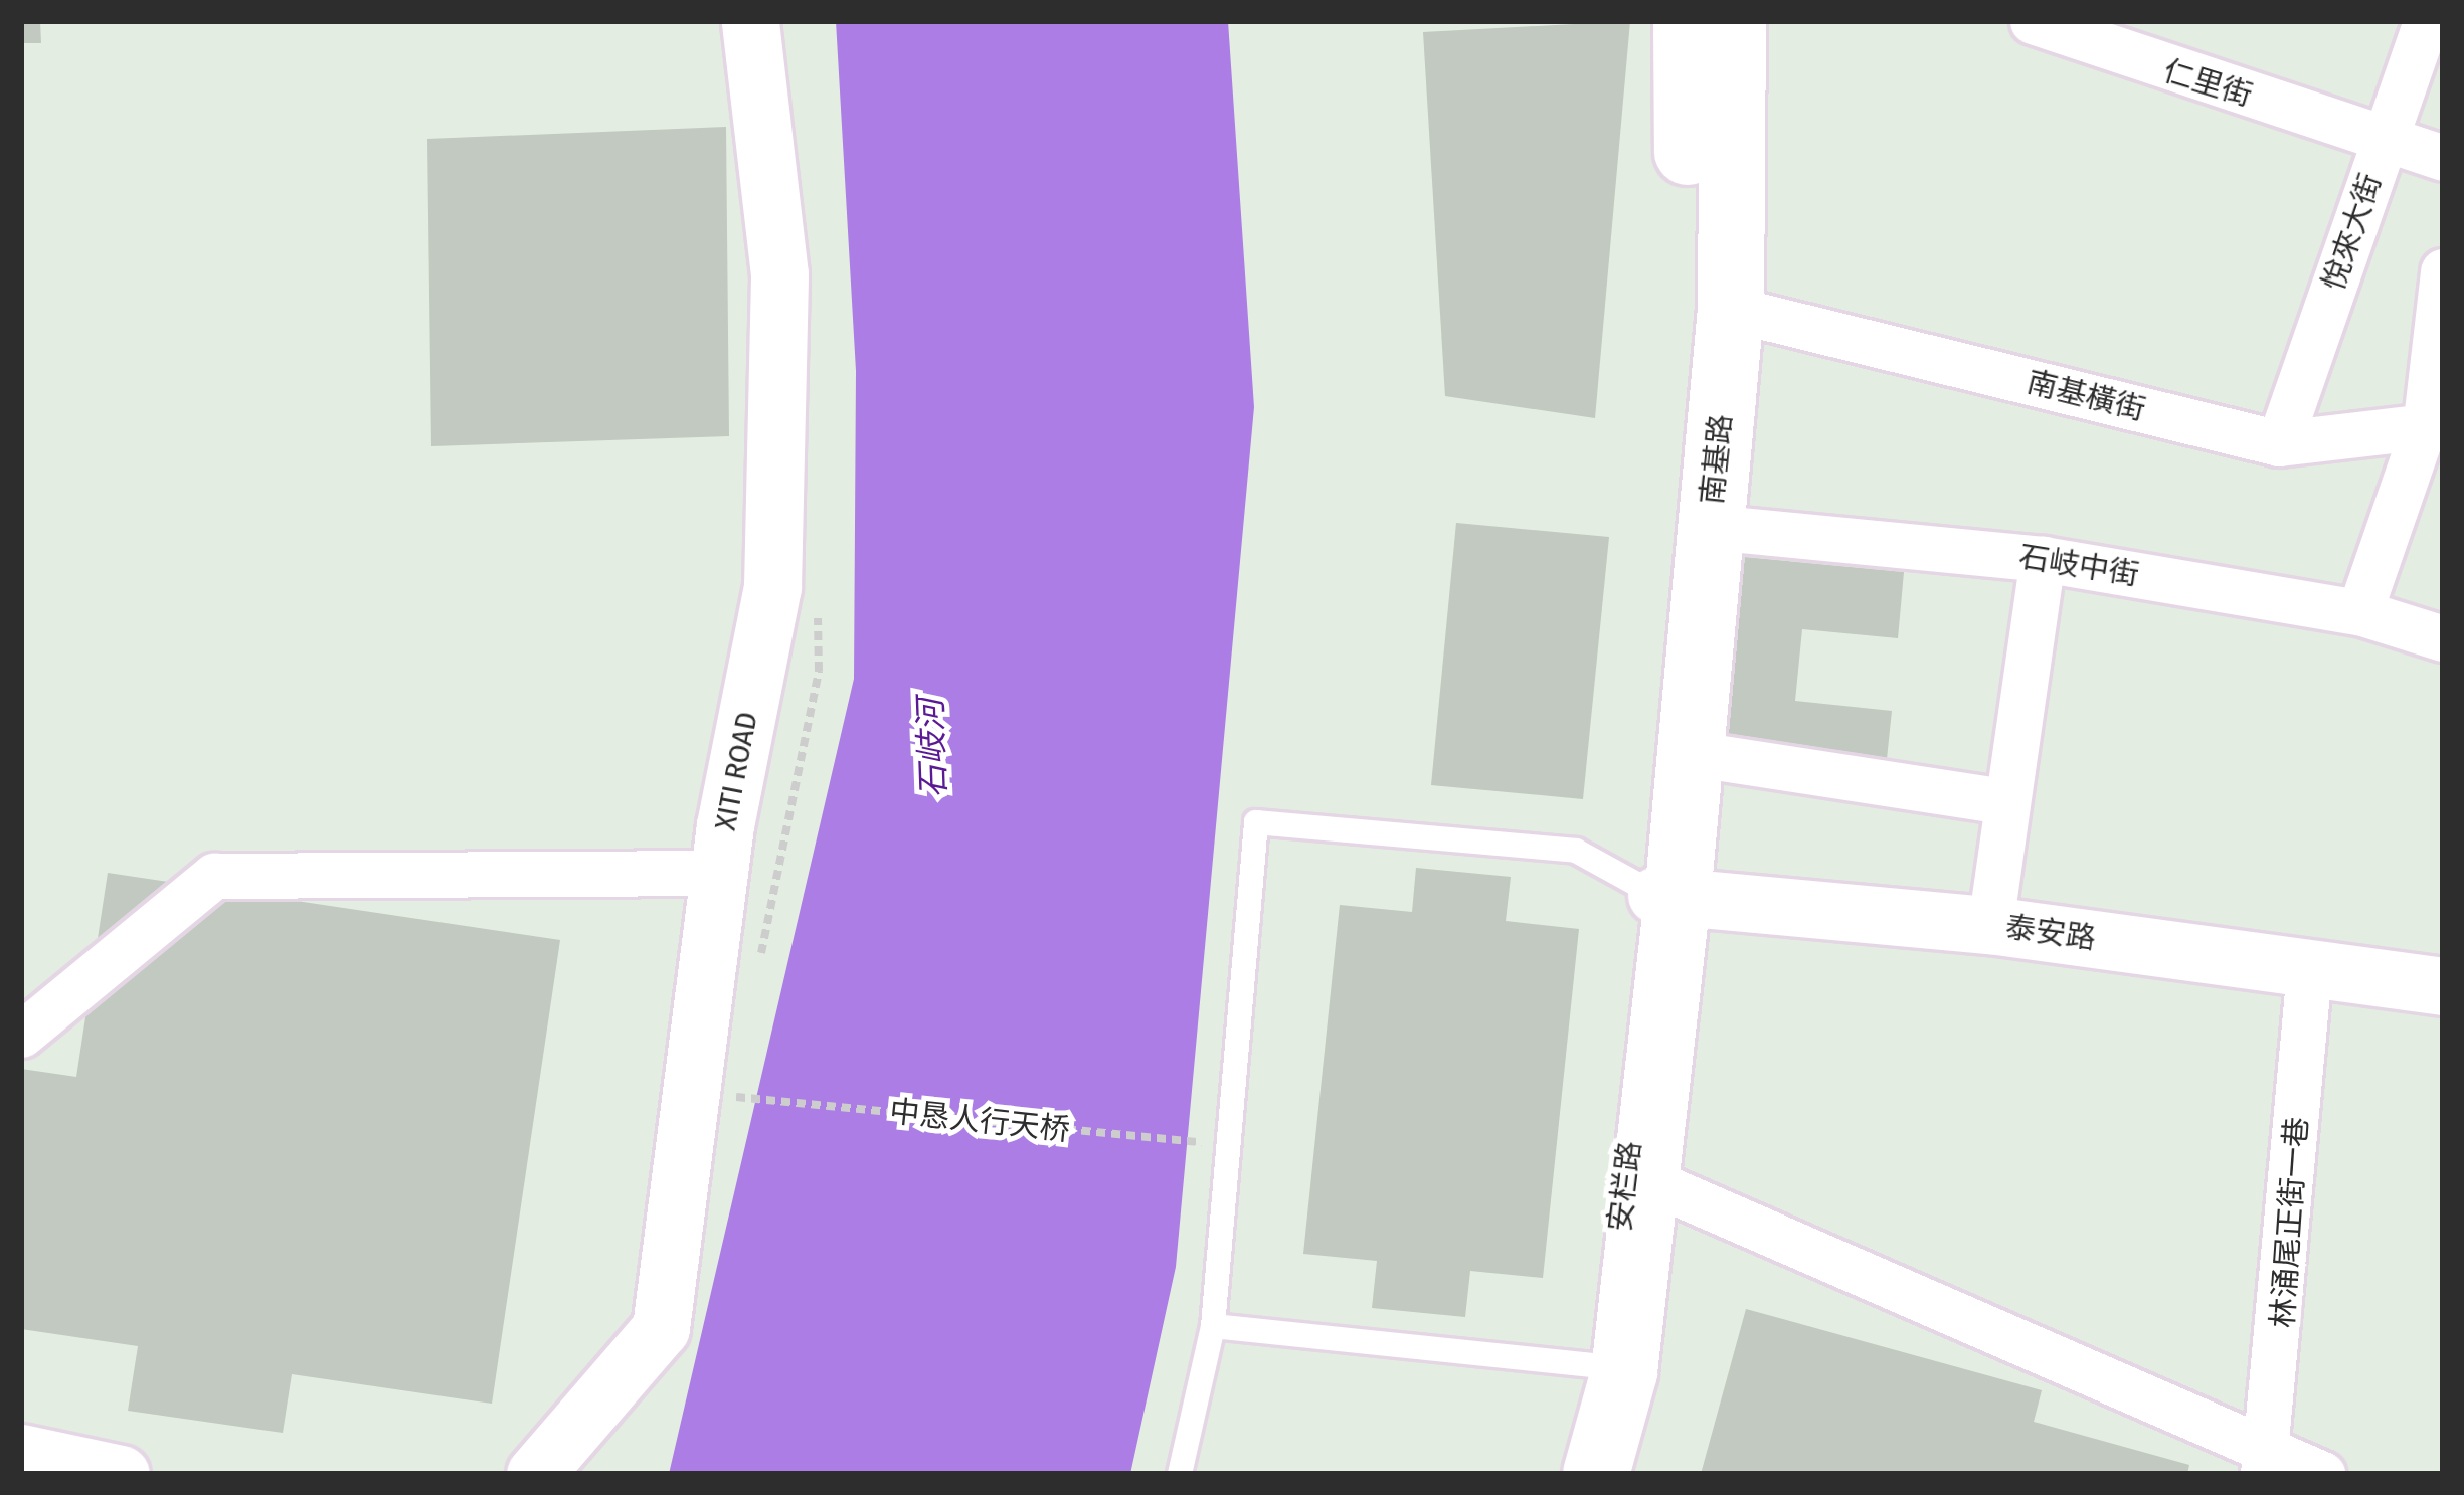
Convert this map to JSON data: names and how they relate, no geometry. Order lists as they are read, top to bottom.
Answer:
{
  "streets": {
    "main road": ["南基路", "安栏路"],
    "street": [
      "仁里街",
      "悅來大街",
      "南基橫街",
      "石岐中街",
      "XITI ROAD",
      "泰安路",
      "林涌尾正街一巷"
    ],
    "path": ["中恳人行天桥"]
  },
  "crossings": [
    ["仁里街", "悅來大街"],
    ["悅來大街", "南基橫街"],
    ["南基橫街", "南基路"],
    ["南基路", "石岐中街"],
    ["南基路", "泰安路"],
    ["南基路", "安栏路"],
    ["泰安路", "安栏路"],
    ["泰安路", "林涌尾正街一巷"]
  ],
  "water": ["石岐河"]
}
